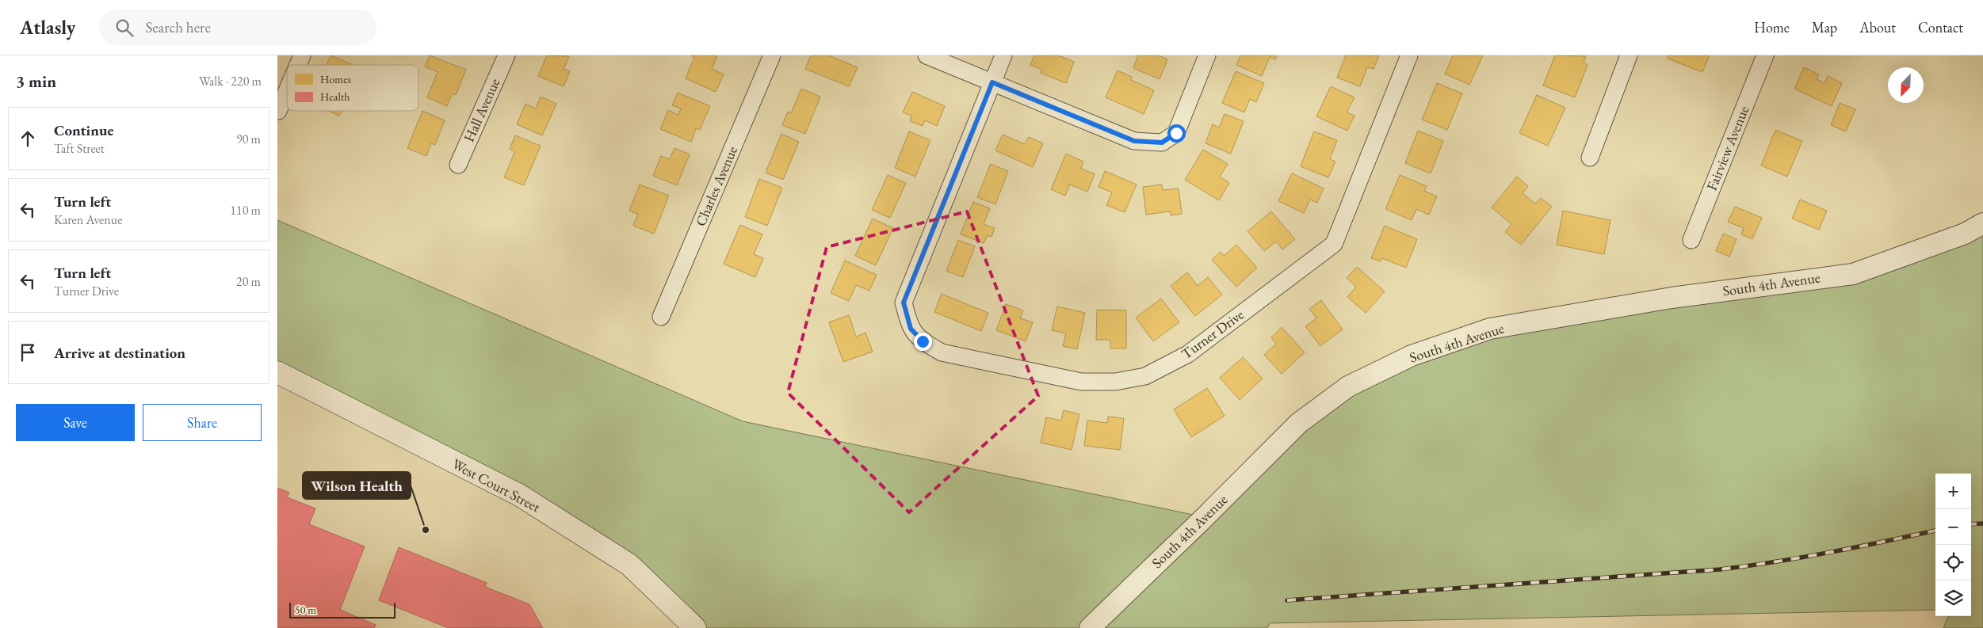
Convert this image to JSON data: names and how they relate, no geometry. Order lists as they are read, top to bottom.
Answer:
{
  "streets": {
    "main road": ["West Court Street"],
    "street": [
      "Hall Avenue",
      "Fairview Avenue",
      "Charles Avenue",
      "South 4th Avenue",
      "Turner Drive"
    ]
  },
  "places": ["Wilson Health"],
  "legend": ["Homes", "Health"],
  "scale_bar": "50 m",
  "north": "bottom left",
  "page": {
    "header": "Atlasly",
    "search": "Search here",
    "nav": [
      "Home",
      "Map",
      "About",
      "Contact"
    ],
    "heading": ["3 min", "Walk · 220 m"],
    "list": [
      ["Continue", "Taft Street", "90 m"],
      ["Turn left", "Karen Avenue", "110 m"],
      ["Turn left", "Turner Drive", "20 m"],
      "Arrive at destination"
    ],
    "buttons": ["Save", "Share"],
    "map_buttons": ["+", "−"],
    "scale": "50 m"
  }
}
